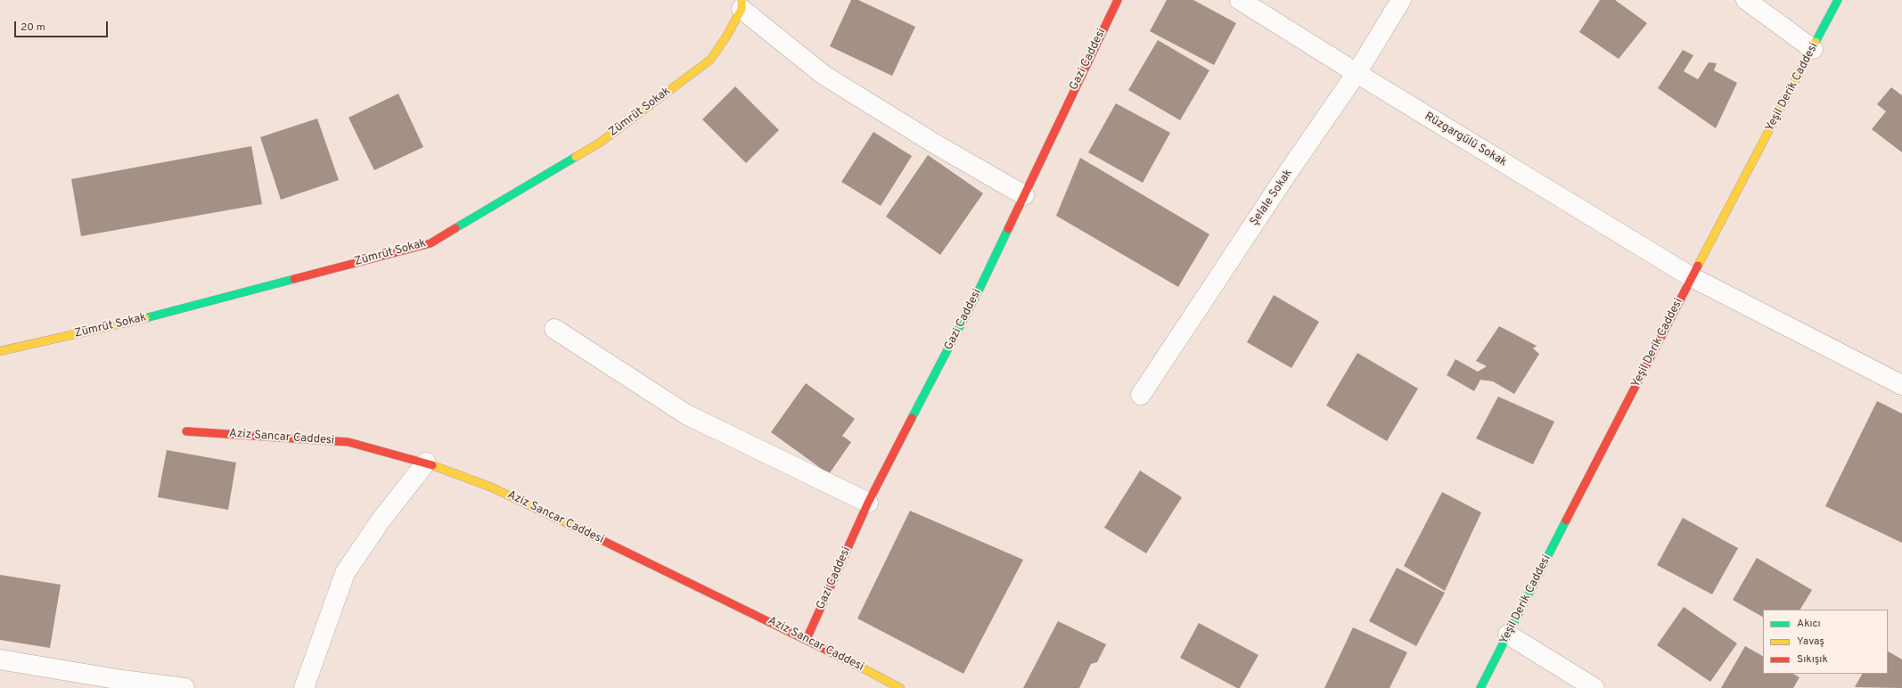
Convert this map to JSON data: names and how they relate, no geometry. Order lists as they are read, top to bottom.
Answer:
{
  "streets": {
    "street": [
      "Gazi Caddesi",
      "Yeşil Derik Caddesi",
      "Zümrüt Sokak",
      "Rüzgargülü Sokak",
      "Şelale Sokak",
      "Aziz Sancar Caddesi"
    ]
  },
  "crossings": [
    ["Gazi Caddesi", "Aziz Sancar Caddesi"],
    ["Yeşil Derik Caddesi", "Rüzgargülü Sokak"],
    ["Rüzgargülü Sokak", "Şelale Sokak"]
  ],
  "legend": ["Akıcı", "Yavaş", "Sıkışık"],
  "scale_bar": "20 m"
}
